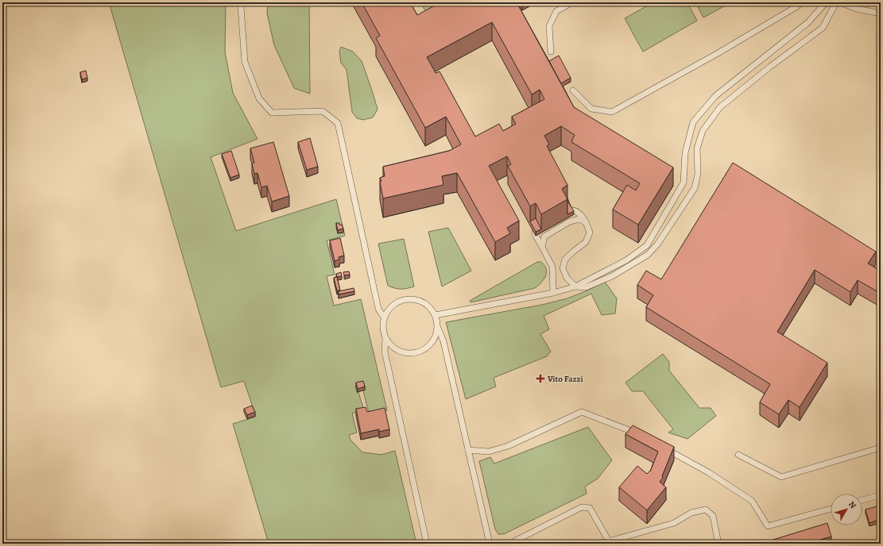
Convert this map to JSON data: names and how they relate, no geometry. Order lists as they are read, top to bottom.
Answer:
{
  "places": {
    "health": ["Vito Fazzi"]
  },
  "north": "top right"
}
